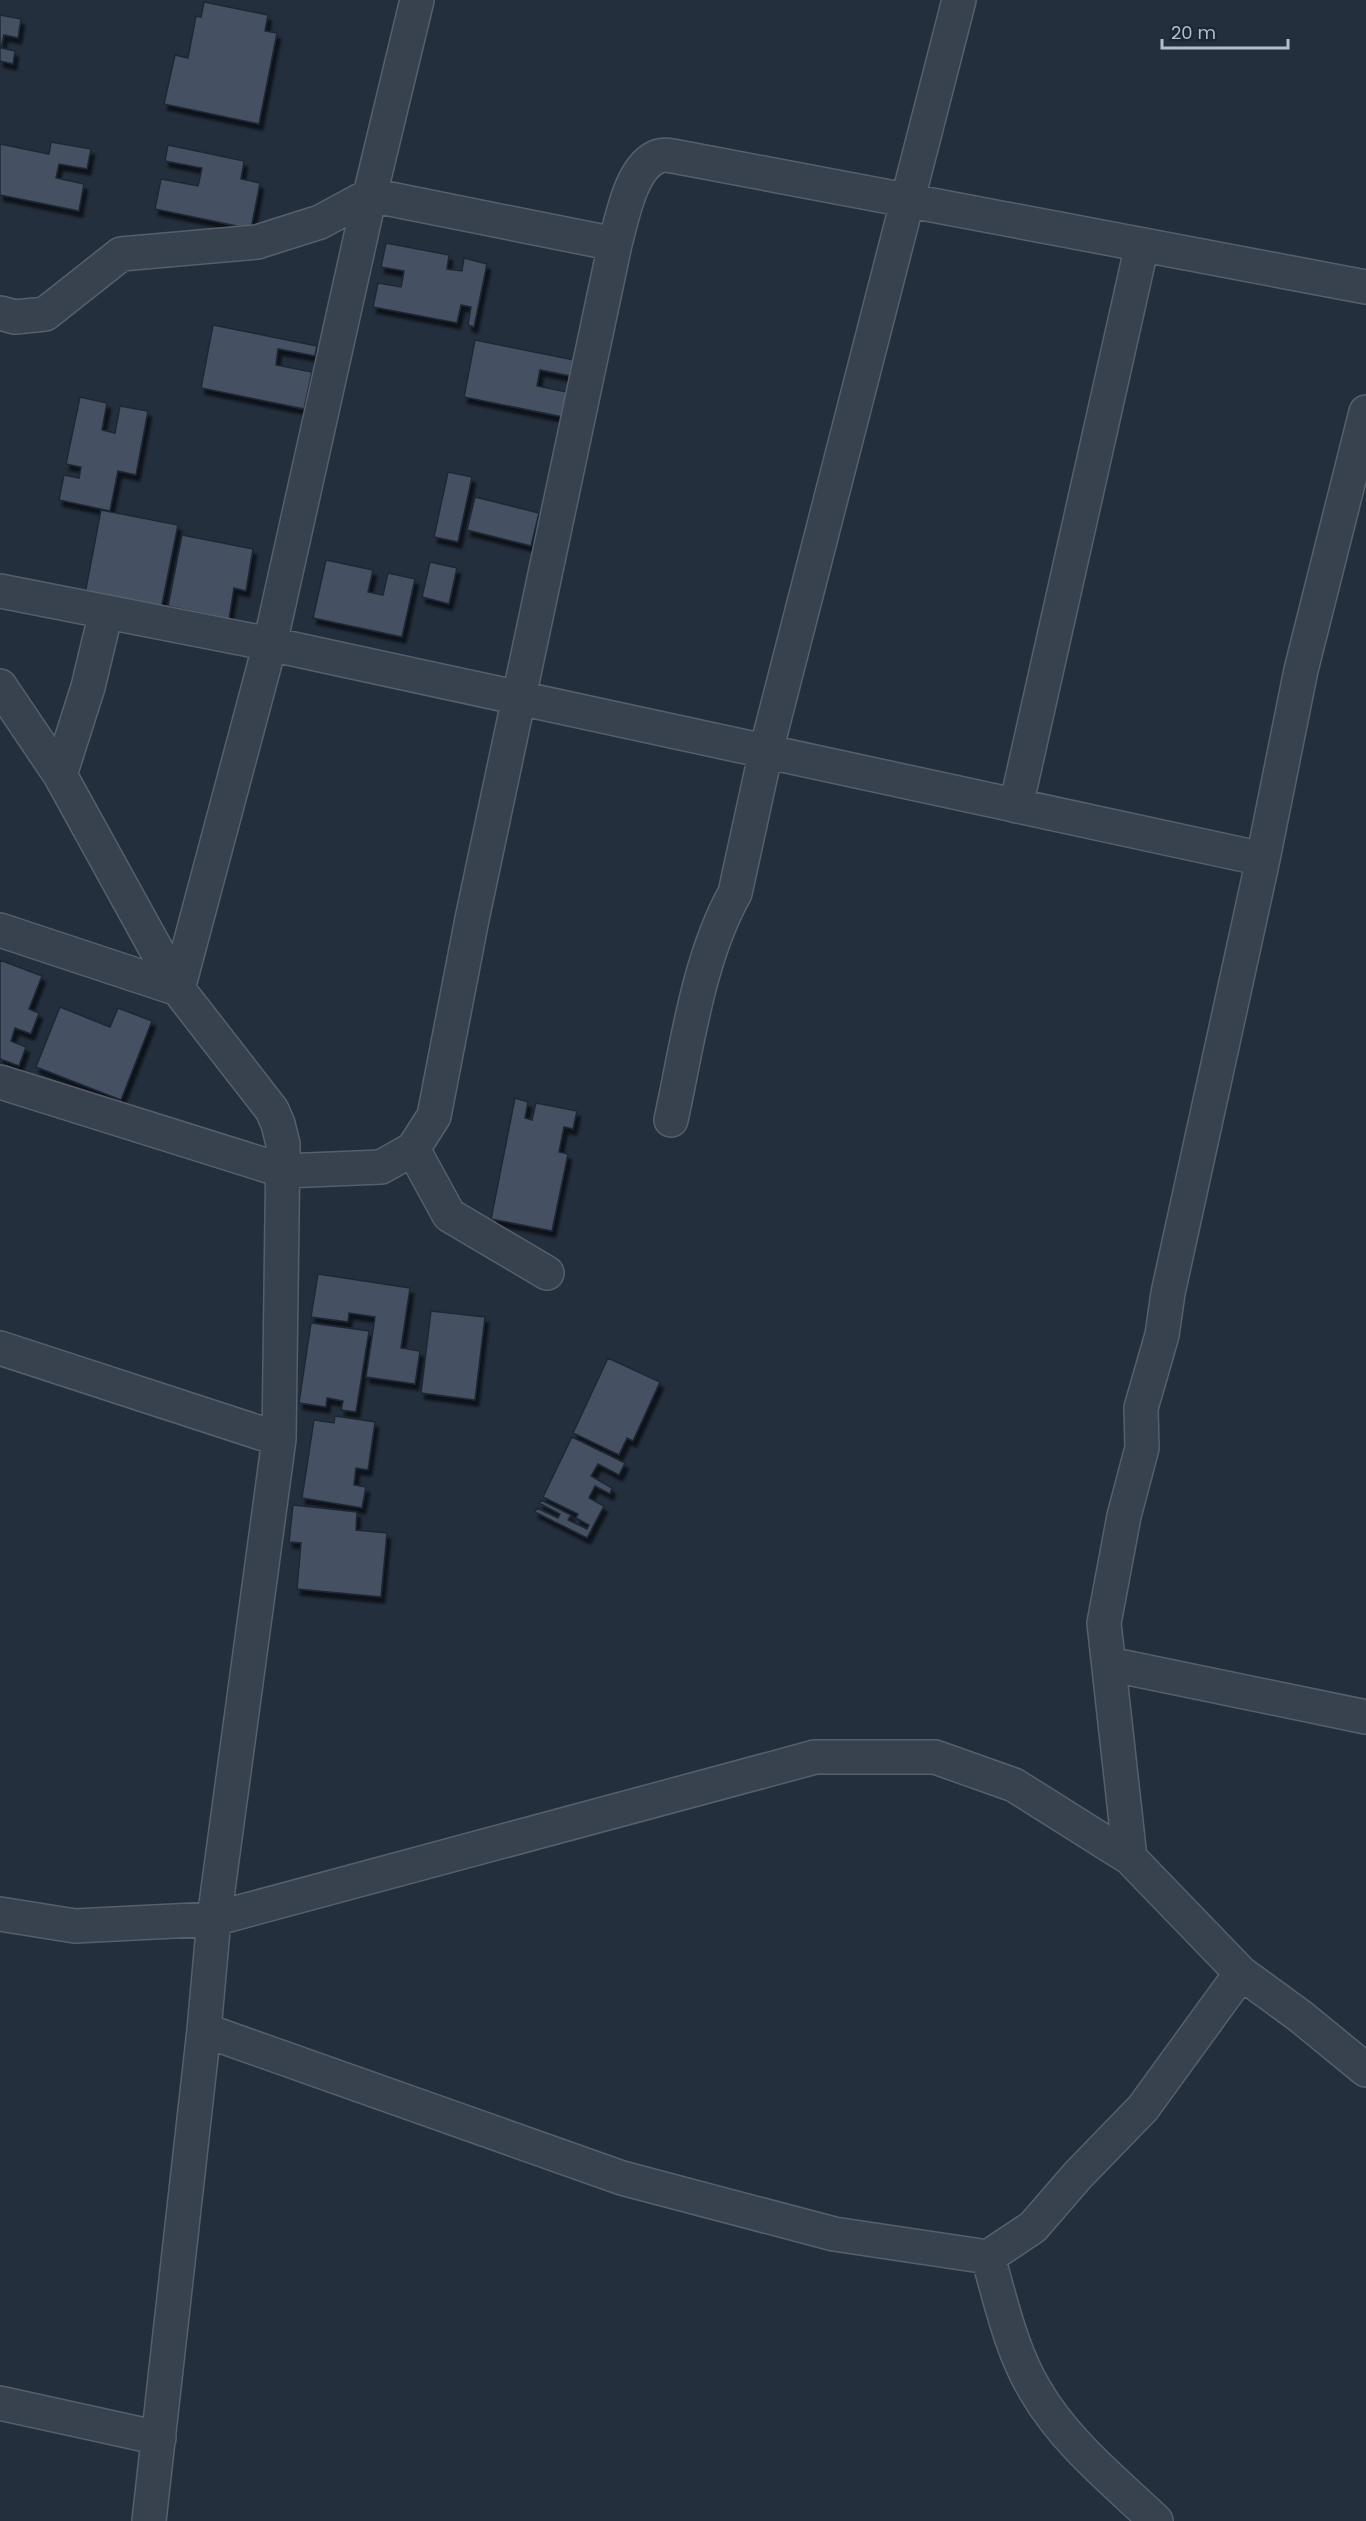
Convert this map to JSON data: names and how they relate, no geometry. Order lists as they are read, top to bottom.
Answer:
{
  "scale_bar": "20 m"
}
